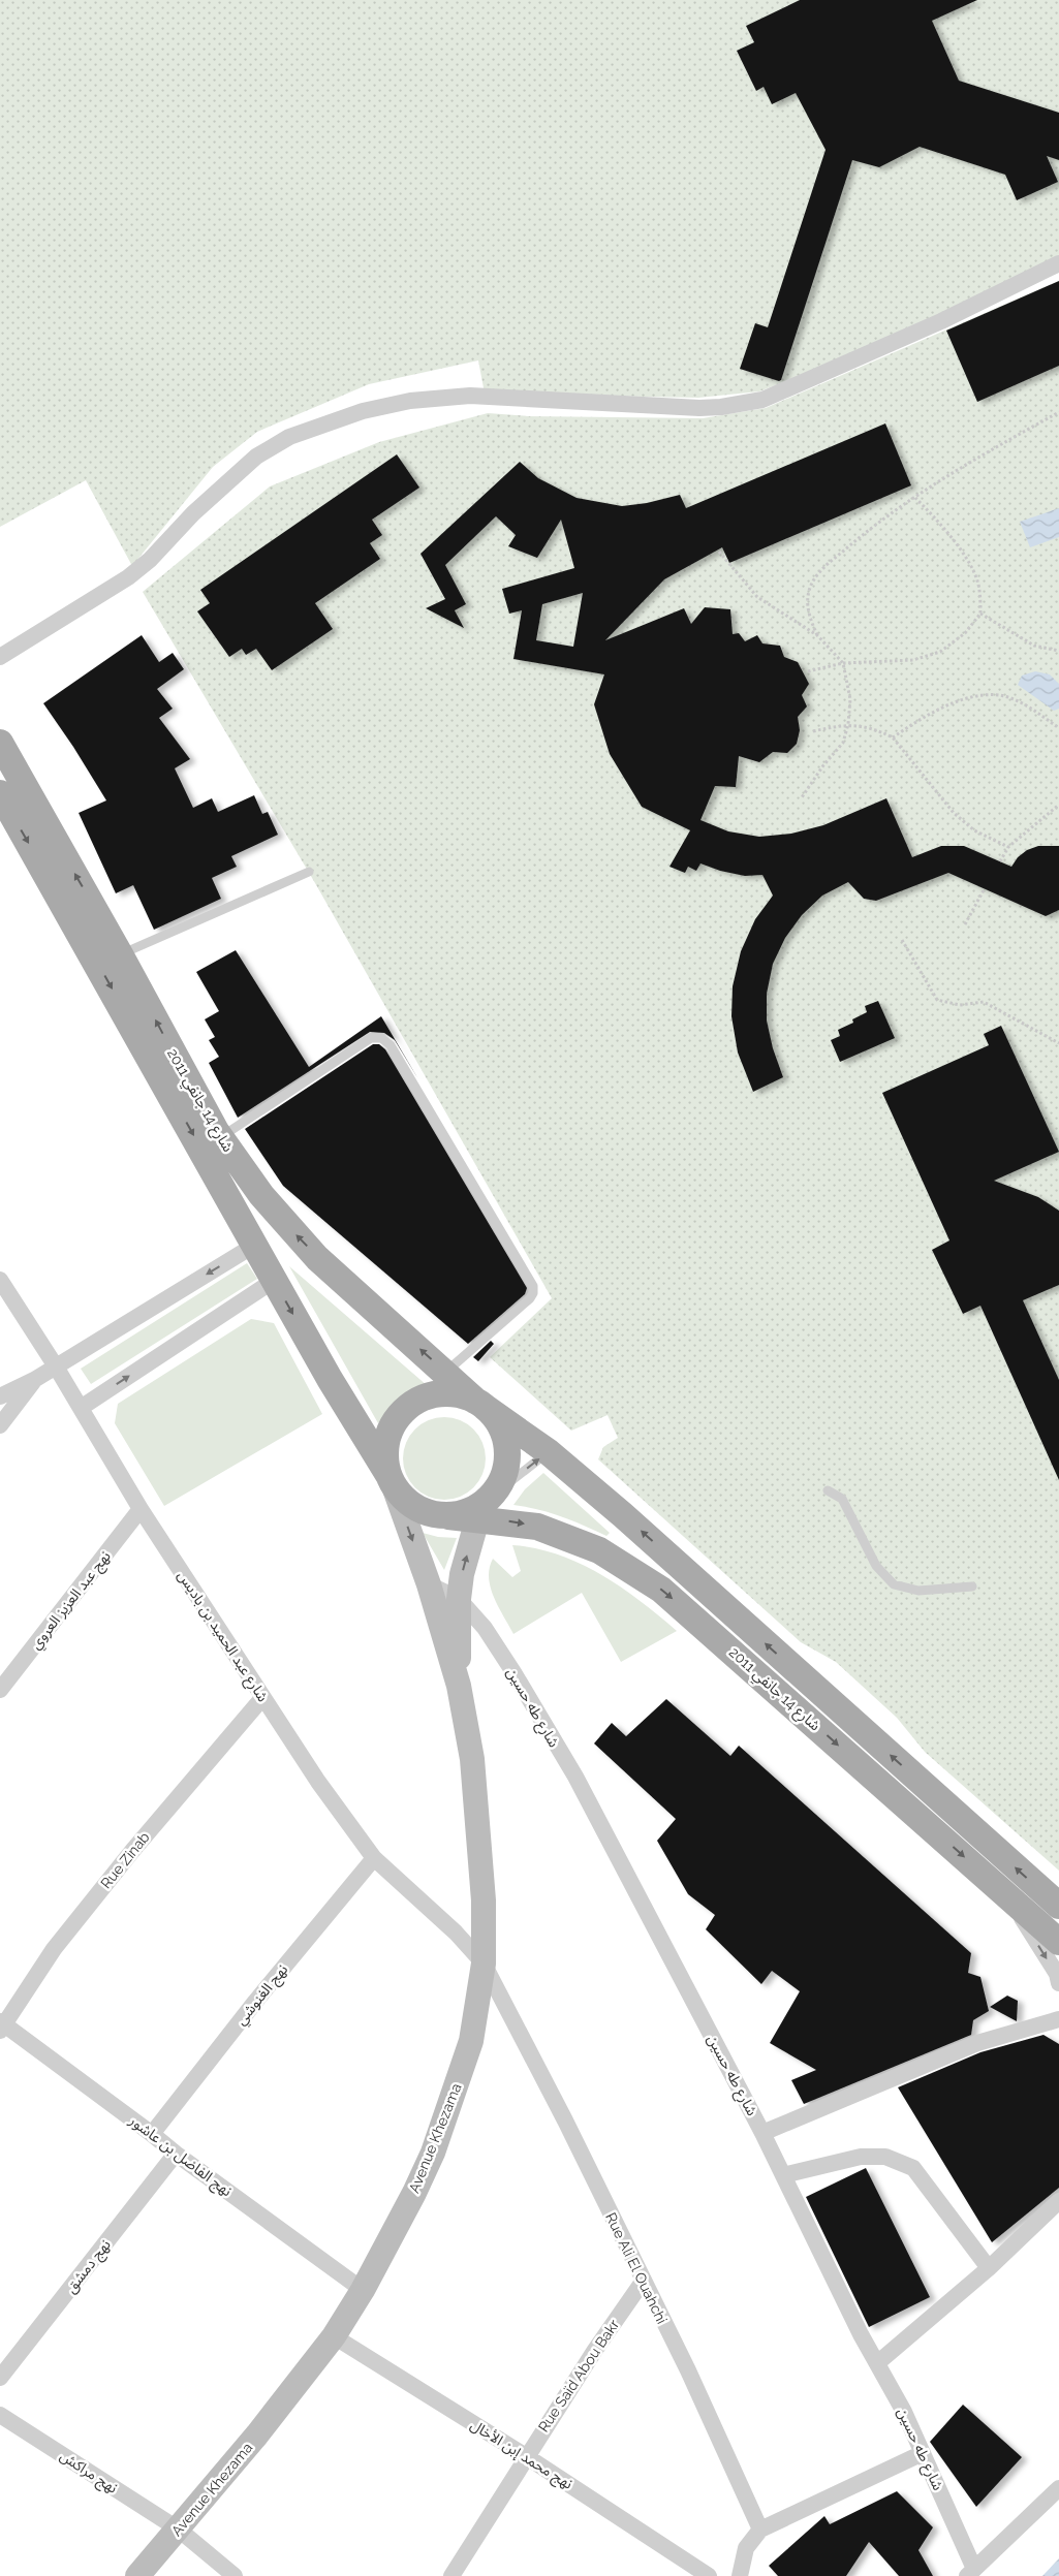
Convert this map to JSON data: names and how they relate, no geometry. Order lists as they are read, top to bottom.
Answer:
{
  "streets": {
    "main road": ["شارع 14 جانفي 2011", "Avenue Khezama"],
    "street": [
      "نهج عبد العزيز العروي",
      "شارع عبد الحميد بن باديس",
      "شارع طه حسين",
      "Rue Zinab",
      "نهج الغنوشي",
      "نهج الفاضل بن عاشور",
      "نهج دمشق",
      "Rue Ali El Ouahchi",
      "Rue Saïd Abou Bakr",
      "نهج محمد إبن الأخال",
      "نهج مراكش"
    ]
  },
  "crossings": [
    ["شارع 14 جانفي 2011", "Avenue Khezama"],
    ["نهج عبد العزيز العروي", "شارع عبد الحميد بن باديس"],
    ["شارع عبد الحميد بن باديس", "Rue Zinab"],
    ["شارع عبد الحميد بن باديس", "نهج الغنوشي"],
    ["شارع عبد الحميد بن باديس", "Avenue Khezama"],
    ["شارع عبد الحميد بن باديس", "Rue Ali El Ouahchi"],
    ["شارع طه حسين", "Avenue Khezama"],
    ["Rue Zinab", "نهج الفاضل بن عاشور"],
    ["نهج الغنوشي", "نهج الفاضل بن عاشور"],
    ["Avenue Khezama", "نهج الفاضل بن عاشور"],
    ["Avenue Khezama", "Rue Ali El Ouahchi"],
    ["Avenue Khezama", "نهج محمد إبن الأخال"],
    ["Avenue Khezama", "نهج مراكش"],
    ["نهج الفاضل بن عاشور", "نهج دمشق"],
    ["Rue Ali El Ouahchi", "Rue Saïd Abou Bakr"],
    ["Rue Saïd Abou Bakr", "نهج محمد إبن الأخال"]
  ]
}
